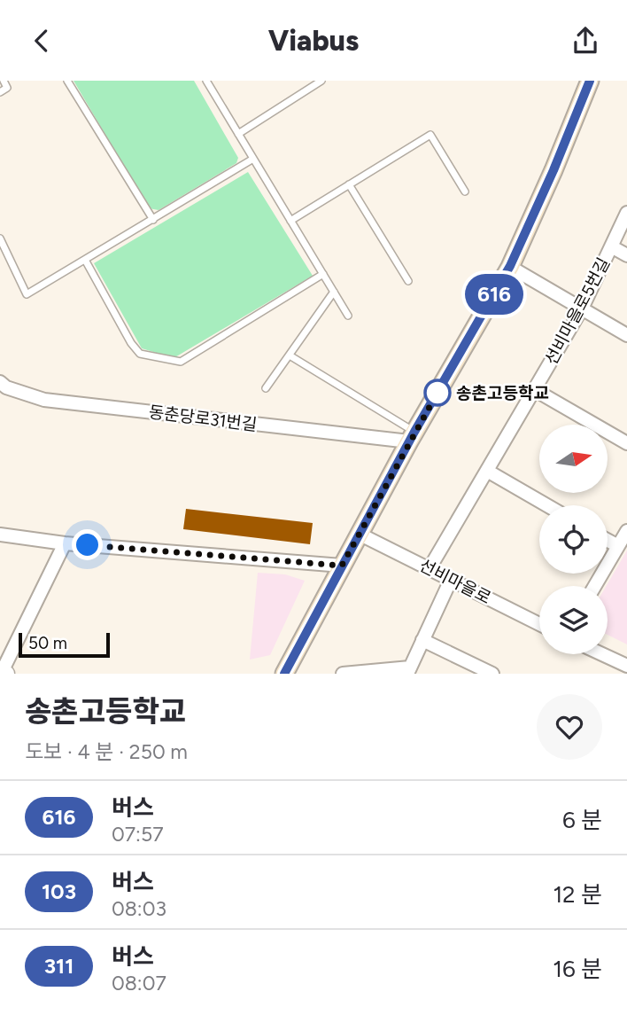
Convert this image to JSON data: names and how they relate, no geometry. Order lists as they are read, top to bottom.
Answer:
{
  "streets": {
    "street": ["선비마을로5번길", "동춘당로31번길", "선비마을로"]
  },
  "crossings": [
    ["선비마을로5번길", "선비마을로"]
  ],
  "places": ["송촌고등학교"],
  "lines": ["bus line 616"],
  "scale_bar": "50 m",
  "north": "right",
  "page": {
    "header": "Viabus",
    "on_map": "616",
    "scale": "50 m",
    "heading": ["송촌고등학교", "도보 · 4 분 · 250 m"],
    "list": [
      {
        "mark": "616",
        "name": "버스",
        "note": "07:57",
        "value": "6 분"
      },
      {
        "mark": "103",
        "name": "버스",
        "note": "08:03",
        "value": "12 분"
      },
      {
        "mark": "311",
        "name": "버스",
        "note": "08:07",
        "value": "16 분"
      }
    ]
  }
}
